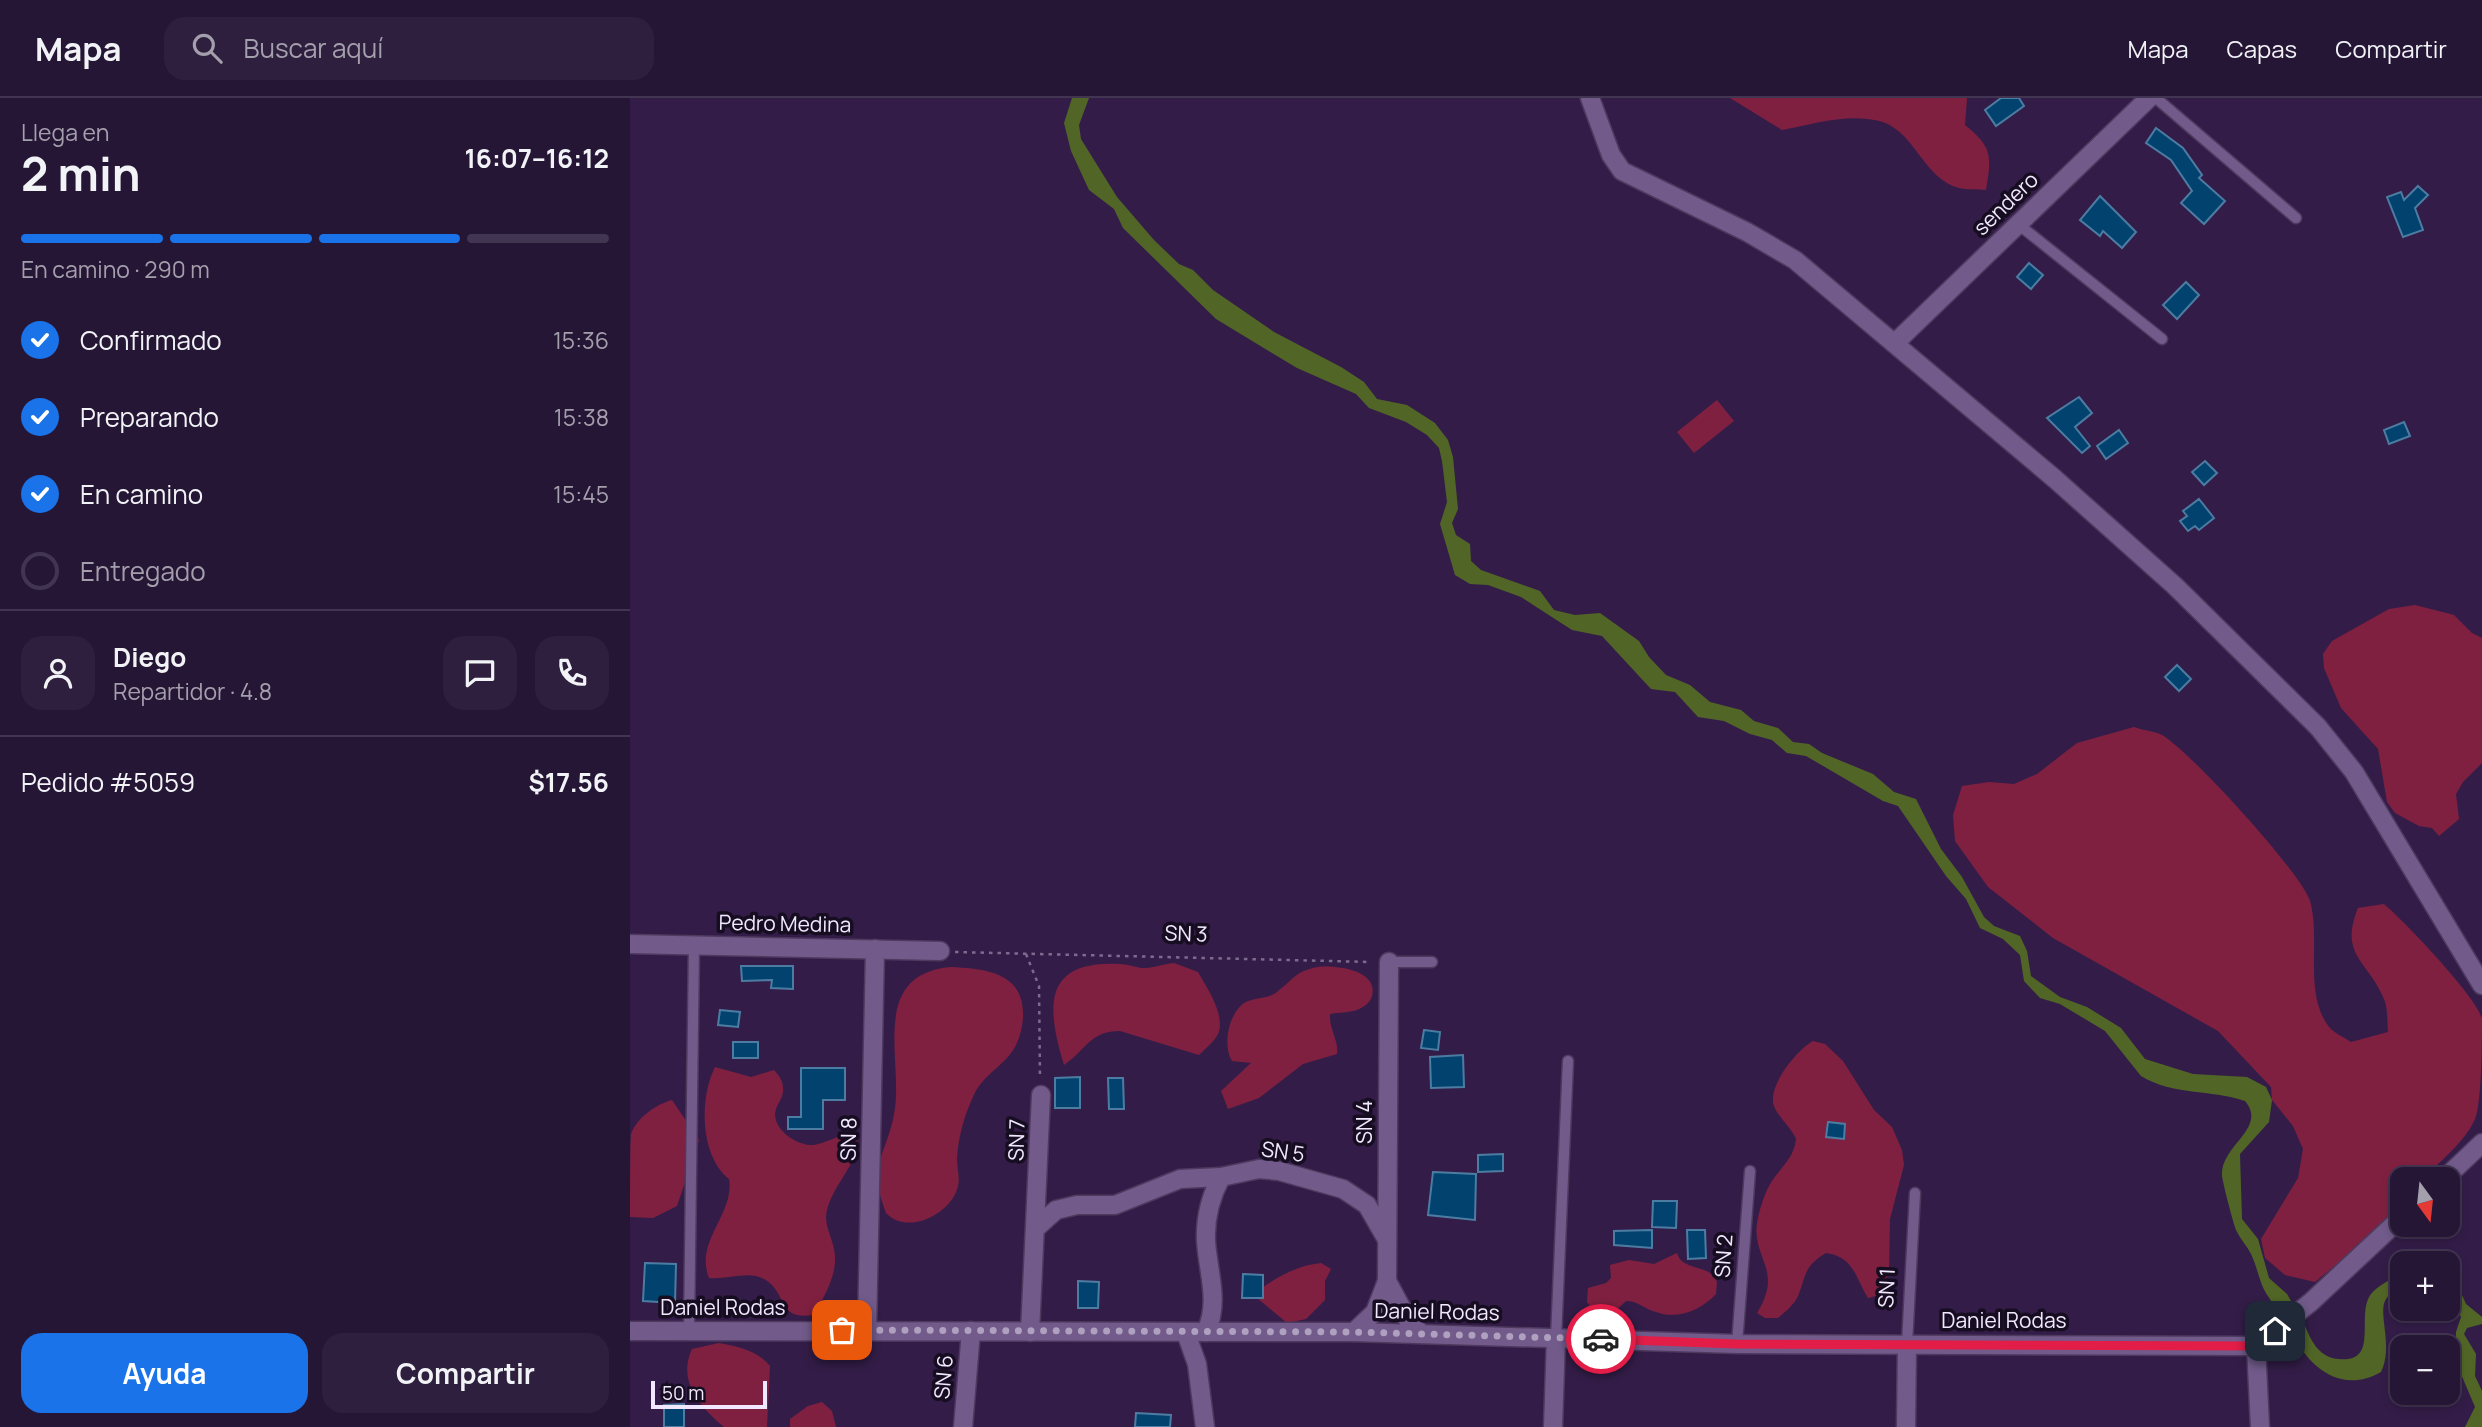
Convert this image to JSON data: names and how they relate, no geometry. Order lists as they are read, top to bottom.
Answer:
{
  "streets": {
    "street": [
      "sendero",
      "Pedro Medina",
      "SN 4",
      "SN 8",
      "SN 7",
      "SN 5",
      "SN 1",
      "Daniel Rodas",
      "SN 6"
    ],
    "lane": ["SN 2"],
    "path": ["SN 3"]
  },
  "crossings": [
    ["Pedro Medina", "SN 3"],
    ["Pedro Medina", "SN 8"],
    ["SN 3", "SN 4"],
    ["SN 3", "SN 7"],
    ["SN 4", "SN 5"],
    ["SN 4", "Daniel Rodas"],
    ["SN 8", "Daniel Rodas"],
    ["SN 7", "SN 5"],
    ["SN 7", "Daniel Rodas"],
    ["SN 5", "Daniel Rodas"],
    ["SN 2", "Daniel Rodas"],
    ["SN 1", "Daniel Rodas"],
    ["Daniel Rodas", "SN 6"]
  ],
  "scale_bar": "50 m",
  "north": "bottom",
  "page": {
    "header": "Mapa",
    "search": "Buscar aquí",
    "nav": ["Mapa", "Capas", "Compartir"],
    "heading": ["2 min", "Llega en", "16:07–16:12"],
    "panel": [
      "Diego",
      "Repartidor · 4.8",
      "Pedido #5059",
      "$17.56"
    ],
    "bar": "En camino · 290 m",
    "list": [
      ["Confirmado", "15:36"],
      ["Preparando", "15:38"],
      ["En camino", "15:45"],
      "Entregado"
    ],
    "map_buttons": ["+", "−"],
    "buttons": ["Ayuda", "Compartir"],
    "scale": "50 m"
  }
}
